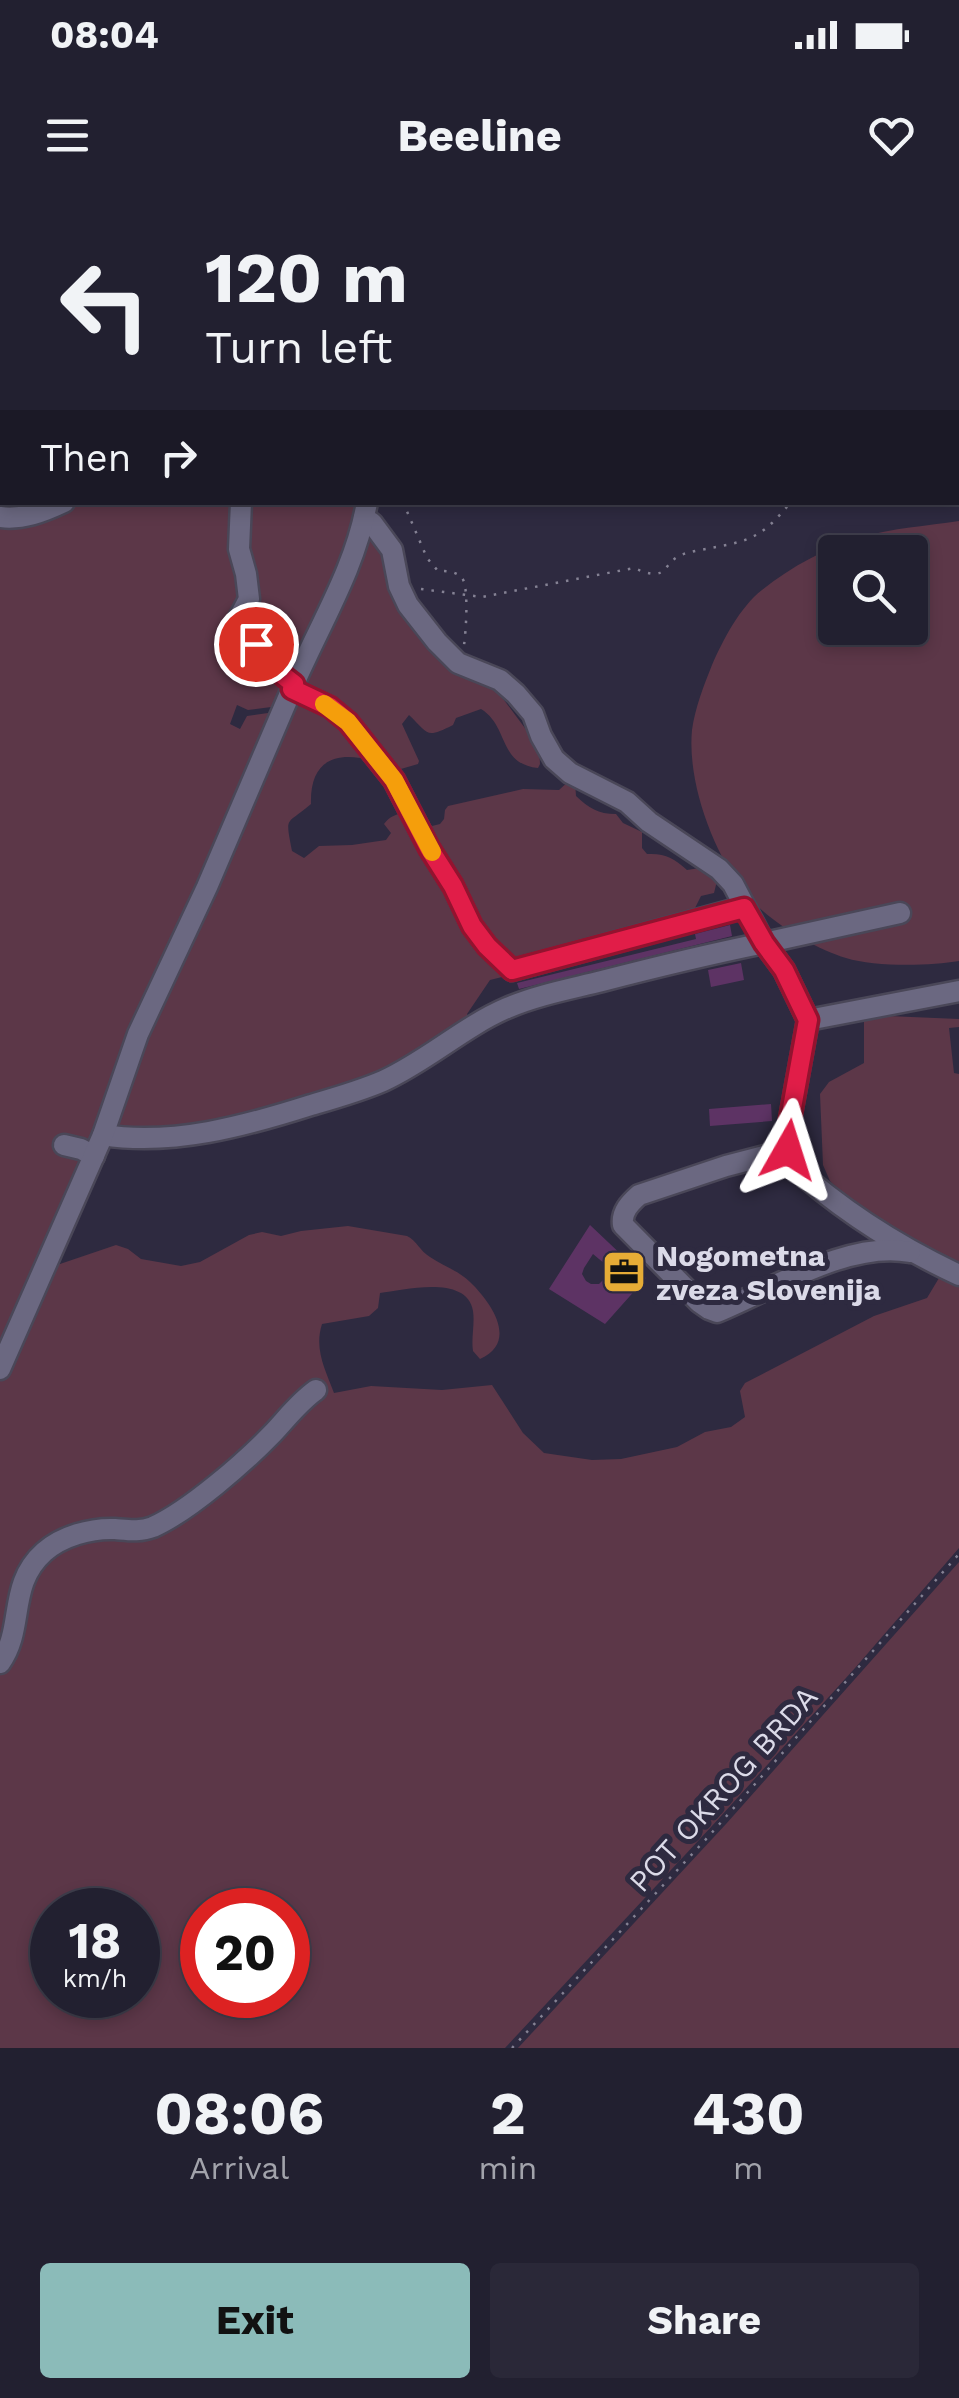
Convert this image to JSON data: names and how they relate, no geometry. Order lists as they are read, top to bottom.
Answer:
{
  "streets": {
    "path": ["POT OKROG BRDA"]
  },
  "places": {
    "office": ["Nogometna zveza Slovenija"]
  },
  "page": {
    "status": "08:04",
    "header": "Beeline",
    "turn": ["120 m", "Turn left"],
    "then": "Then",
    "speed": "18 km/h",
    "limit": "20",
    "eta": [
      "08:06",
      "Arrival",
      "2",
      "min",
      "430",
      "m"
    ],
    "buttons": ["Exit", "Share"]
  }
}
